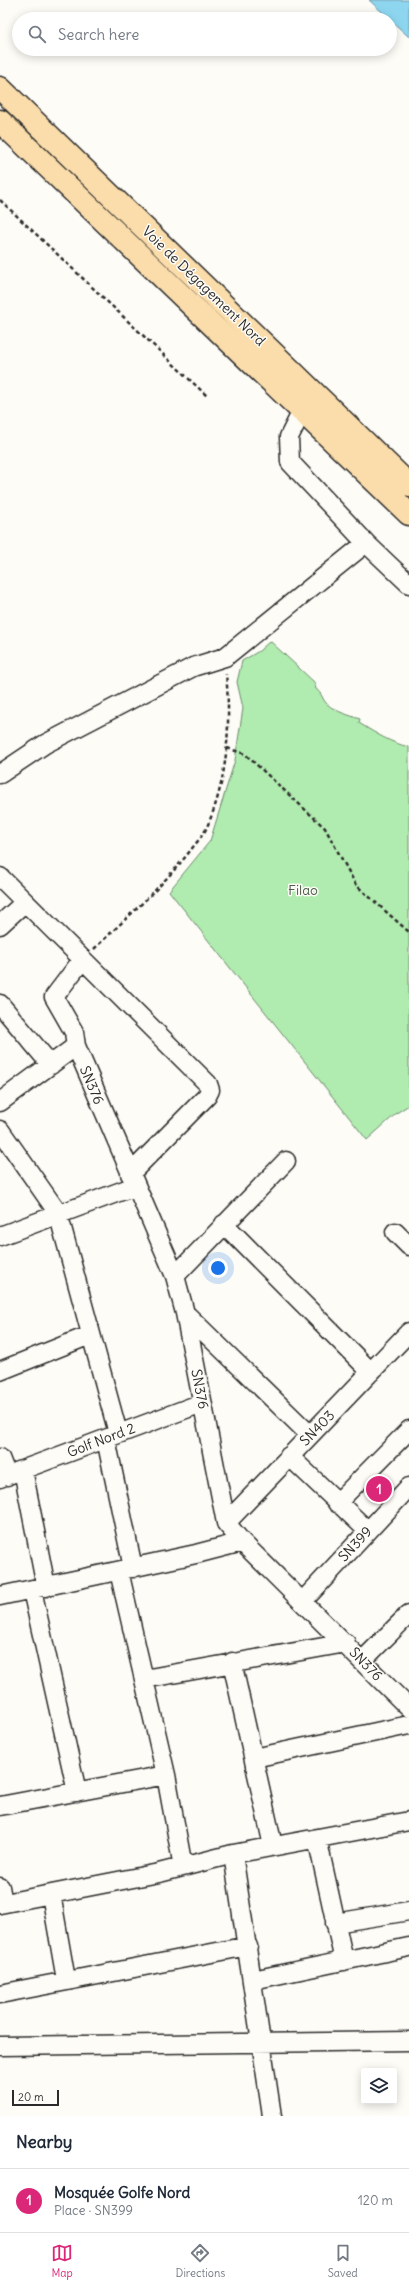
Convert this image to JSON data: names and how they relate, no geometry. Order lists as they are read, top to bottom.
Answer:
{
  "streets": {
    "highway": ["Voie de Dégagement Nord"],
    "street": [
      "SN376",
      "SN403",
      "Golf Nord 2",
      "SN399"
    ]
  },
  "crossings": [
    ["SN376", "SN403"],
    ["SN376", "Golf Nord 2"],
    ["SN376", "SN399"]
  ],
  "parks": ["Filao"],
  "scale_bar": "20 m",
  "page": {
    "search": "Search here",
    "pins": "1",
    "scale": "20 m",
    "heading": "Nearby",
    "list": [
      {
        "mark": "1",
        "name": "Mosquée Golfe Nord",
        "note": "Place · SN399",
        "value": "120 m"
      }
    ],
    "nav": ["Map", "Directions", "Saved"]
  }
}
